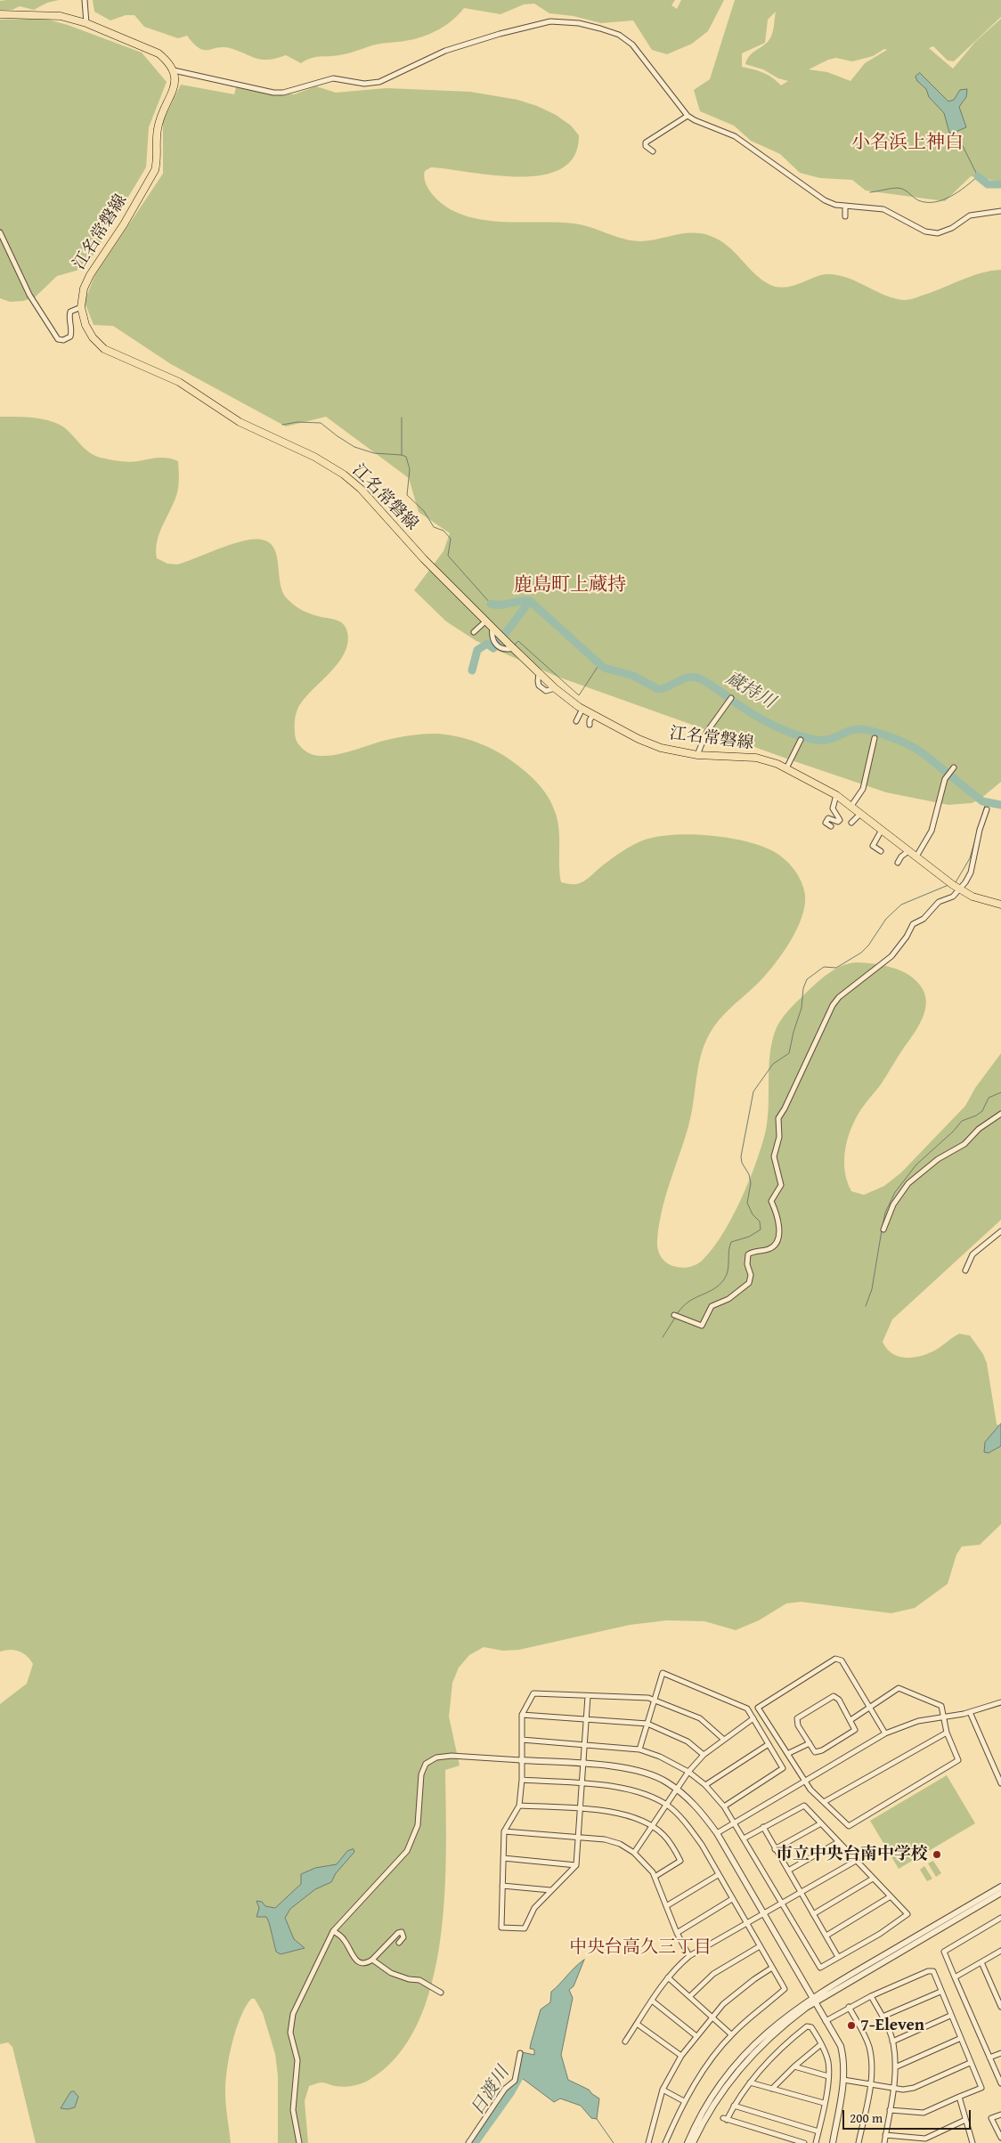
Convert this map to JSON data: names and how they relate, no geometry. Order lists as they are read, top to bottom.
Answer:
{
  "streets": {
    "main road": ["江名常磐線"]
  },
  "districts": ["小名浜上神白", "鹿島町上蔵持", "中央台高久三丁目"],
  "water": ["蔵持川", "日渡川"],
  "places": ["市立中央台南中学校", "7-Eleven"],
  "scale_bar": "200 m"
}
